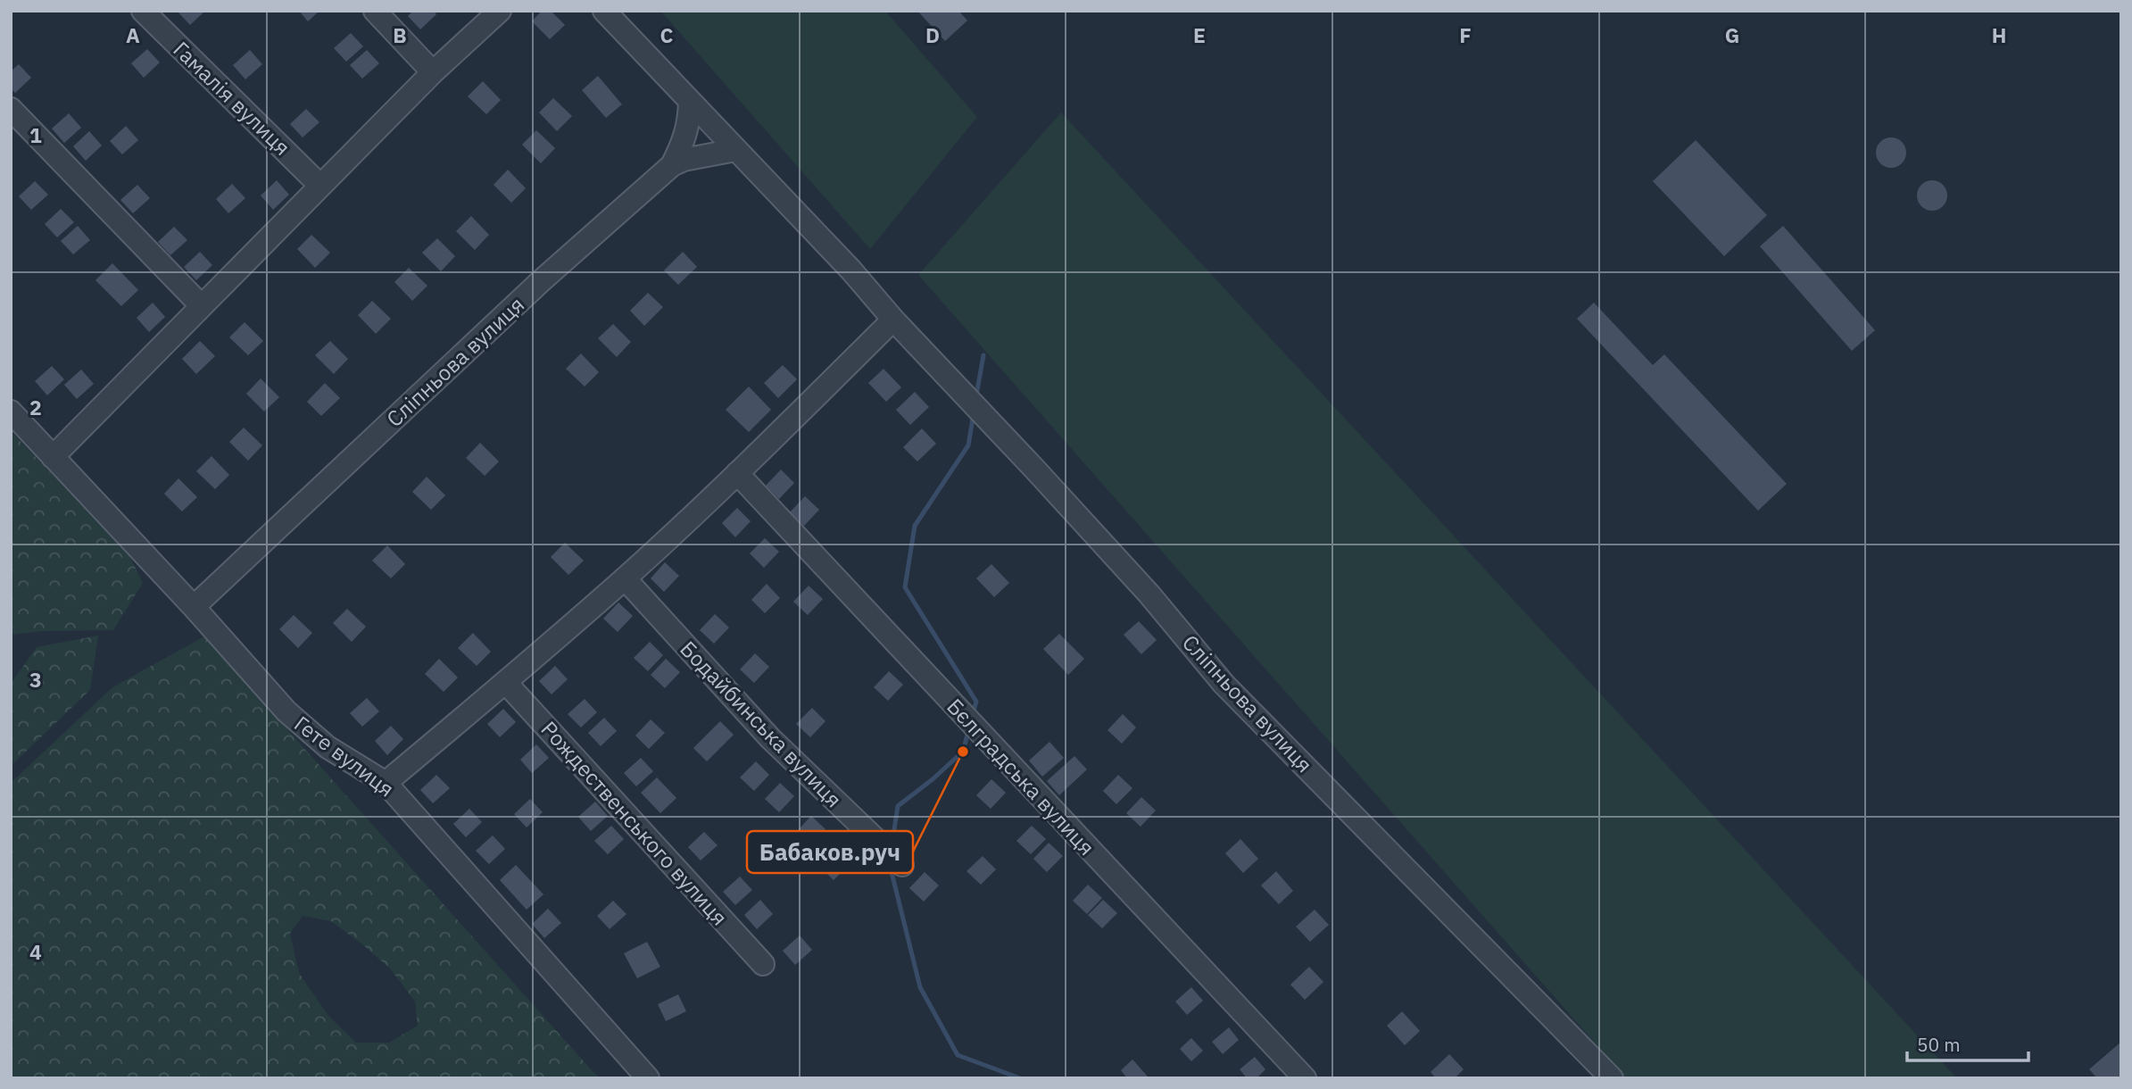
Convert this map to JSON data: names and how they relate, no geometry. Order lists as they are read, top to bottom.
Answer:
{
  "streets": {
    "street": [
      "Гамалія вулиця",
      "Сліпньова вулиця",
      "Бодайбинська вулиця",
      "Гете вулиця",
      "Бєлградська вулиця",
      "Рождественського вулиця"
    ]
  },
  "crossings": [
    ["Сліпньова вулиця", "Гете вулиця"]
  ],
  "places": ["Бабаков.руч"],
  "scale_bar": "50 m",
  "grid": {
    "columns": [
      "A",
      "B",
      "C",
      "D",
      "E",
      "F",
      "G",
      "H"
    ],
    "rows": [
      "1",
      "2",
      "3",
      "4"
    ]
  }
}
